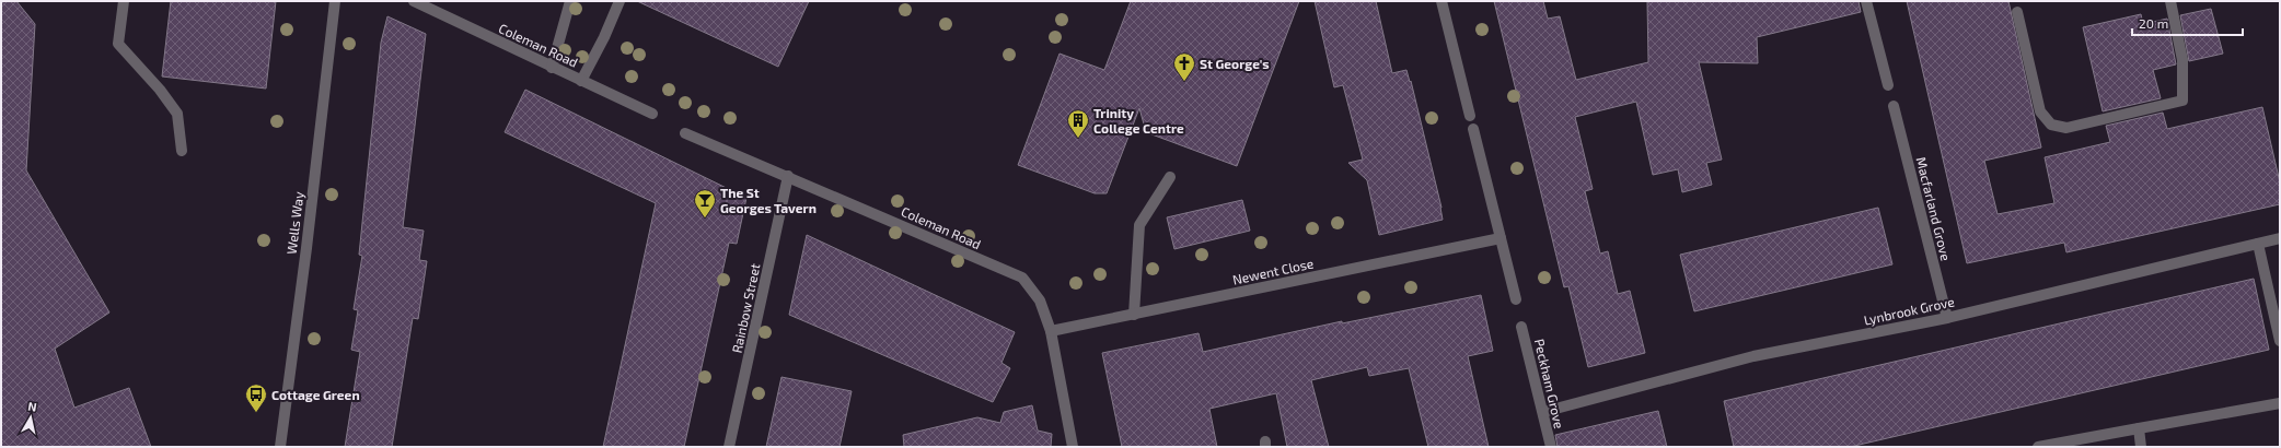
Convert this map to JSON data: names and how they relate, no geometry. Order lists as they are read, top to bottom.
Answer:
{
  "streets": {
    "street": [
      "Coleman Road",
      "Macfarland Grove",
      "Wells Way",
      "Newent Close",
      "Rainbow Street",
      "Lynbrook Grove",
      "Peckham Grove"
    ]
  },
  "crossings": [
    ["Coleman Road", "Newent Close"],
    ["Coleman Road", "Rainbow Street"],
    ["Macfarland Grove", "Lynbrook Grove"],
    ["Lynbrook Grove", "Peckham Grove"]
  ],
  "places": {
    "church": ["St George's"],
    "building": ["Trinity College Centre"],
    "bar": ["The St Georges Tavern"],
    "bus stop": ["Cottage Green"]
  },
  "scale_bar": "20 m",
  "north": "top"
}
